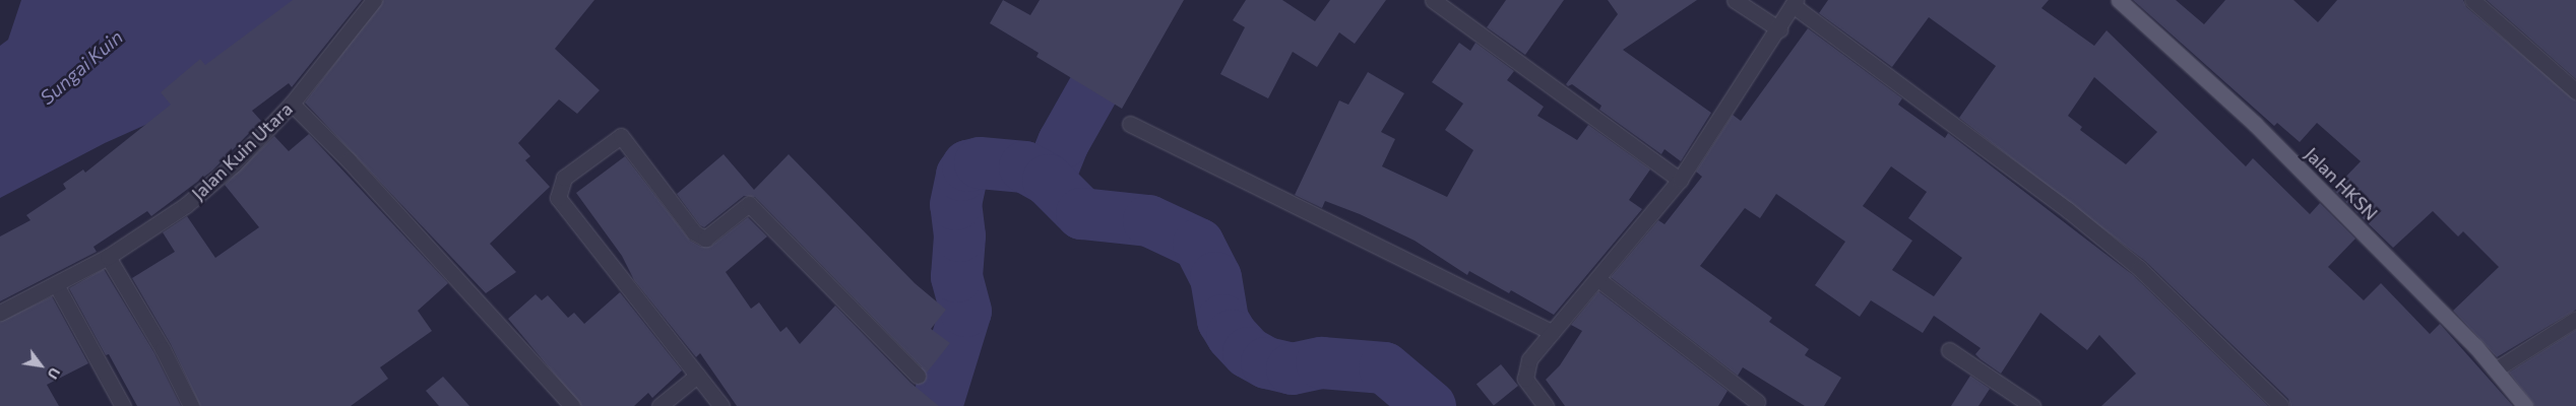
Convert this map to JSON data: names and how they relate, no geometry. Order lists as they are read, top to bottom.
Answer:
{
  "streets": {
    "main road": ["Jalan HKSN"],
    "street": ["Jalan Kuin Utara"]
  },
  "water": ["Sungai Kuin"],
  "north": "bottom right"
}
